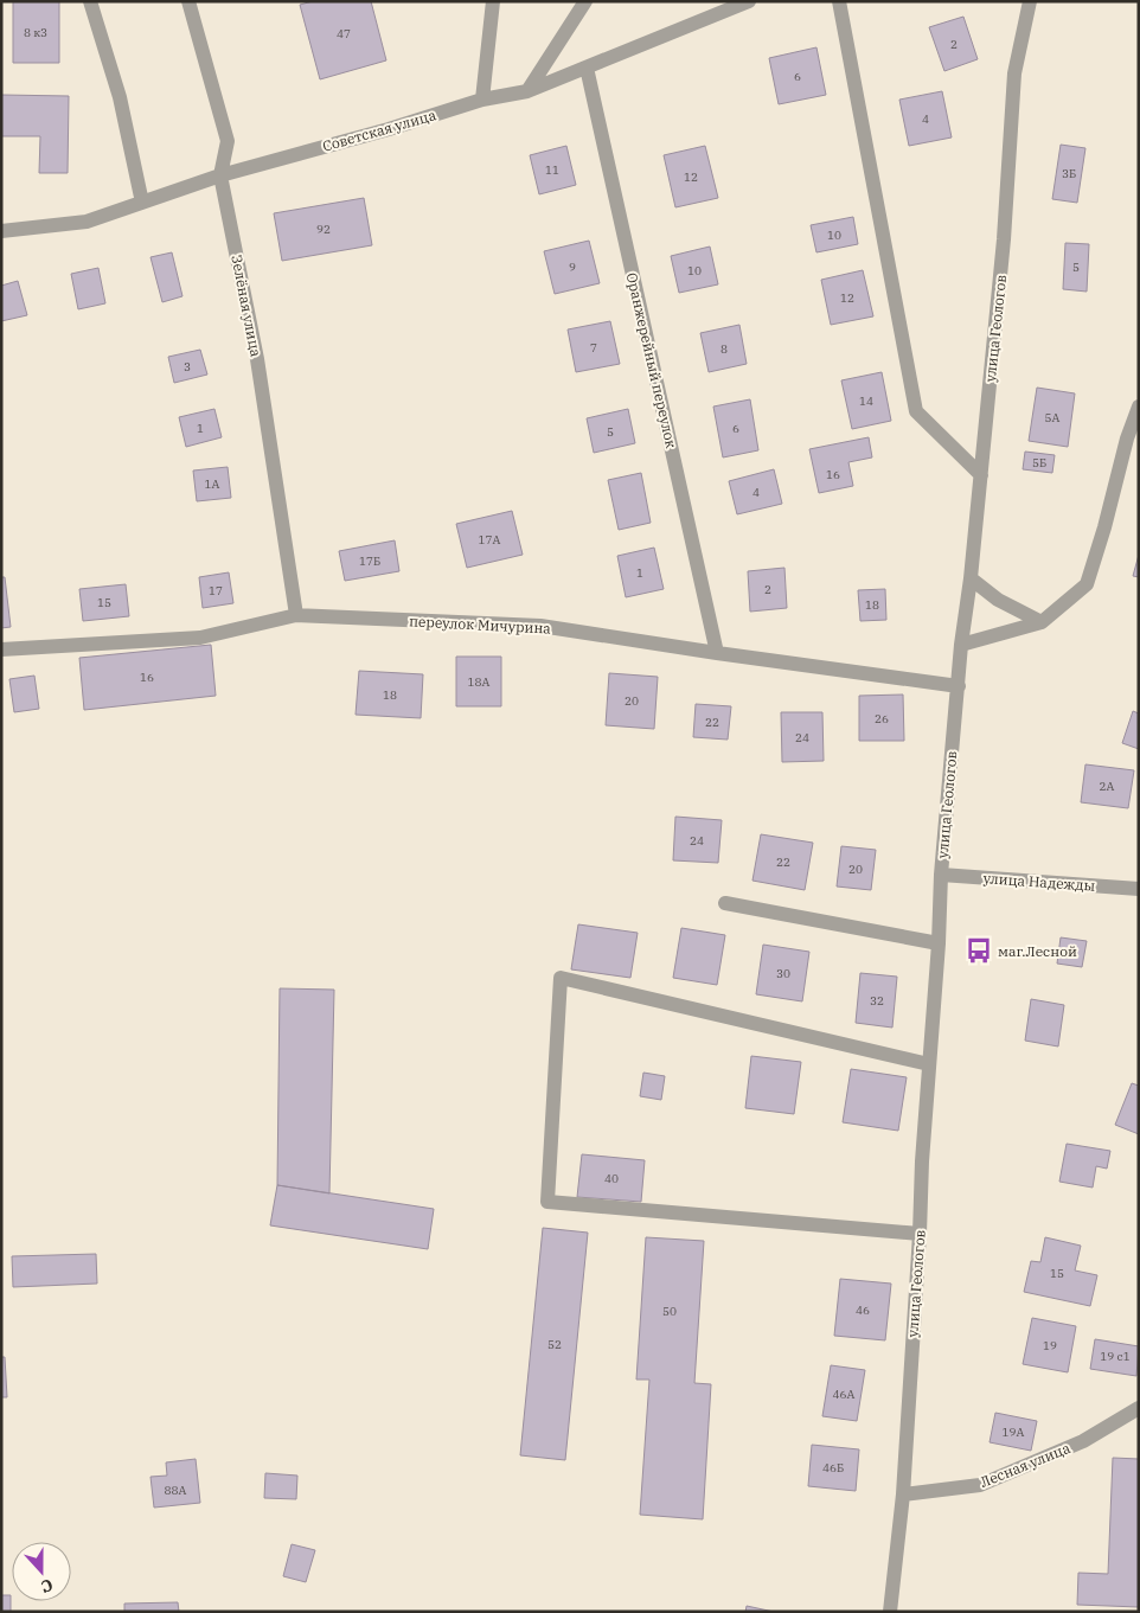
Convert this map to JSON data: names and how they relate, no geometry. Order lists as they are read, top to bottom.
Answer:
{
  "streets": {
    "street": [
      "Советская улица",
      "Зелёная улица",
      "улица Геологов",
      "Оранжерейный переулок",
      "переулок Мичурина",
      "улица Надежды",
      "Лесная улица"
    ]
  },
  "crossings": [
    ["Советская улица", "Зелёная улица"],
    ["Советская улица", "Оранжерейный переулок"],
    ["Зелёная улица", "переулок Мичурина"],
    ["улица Геологов", "переулок Мичурина"],
    ["улица Геологов", "улица Надежды"],
    ["улица Геологов", "Лесная улица"],
    ["Оранжерейный переулок", "переулок Мичурина"]
  ],
  "places": {
    "bus stop": ["маг.Лесной"]
  },
  "house_numbers": [
    "8 к3",
    "47",
    "2",
    "6",
    "4",
    "11",
    "3Б",
    "12",
    "92",
    "10",
    "9",
    "5",
    "10",
    "12",
    "7",
    "8",
    "3",
    "14",
    "5А",
    "1",
    "6",
    "5",
    "5Б",
    "16",
    "1А",
    "4",
    "17А",
    "17Б",
    "1",
    "2",
    "17",
    "15",
    "18",
    "16",
    "18А",
    "18",
    "20",
    "26",
    "22",
    "24",
    "2А",
    "24",
    "22",
    "20",
    "30",
    "32",
    "40",
    "15",
    "46",
    "50",
    "52",
    "19",
    "19 с1",
    "46А",
    "19А",
    "46Б",
    "88А"
  ],
  "north": "bottom"
}
